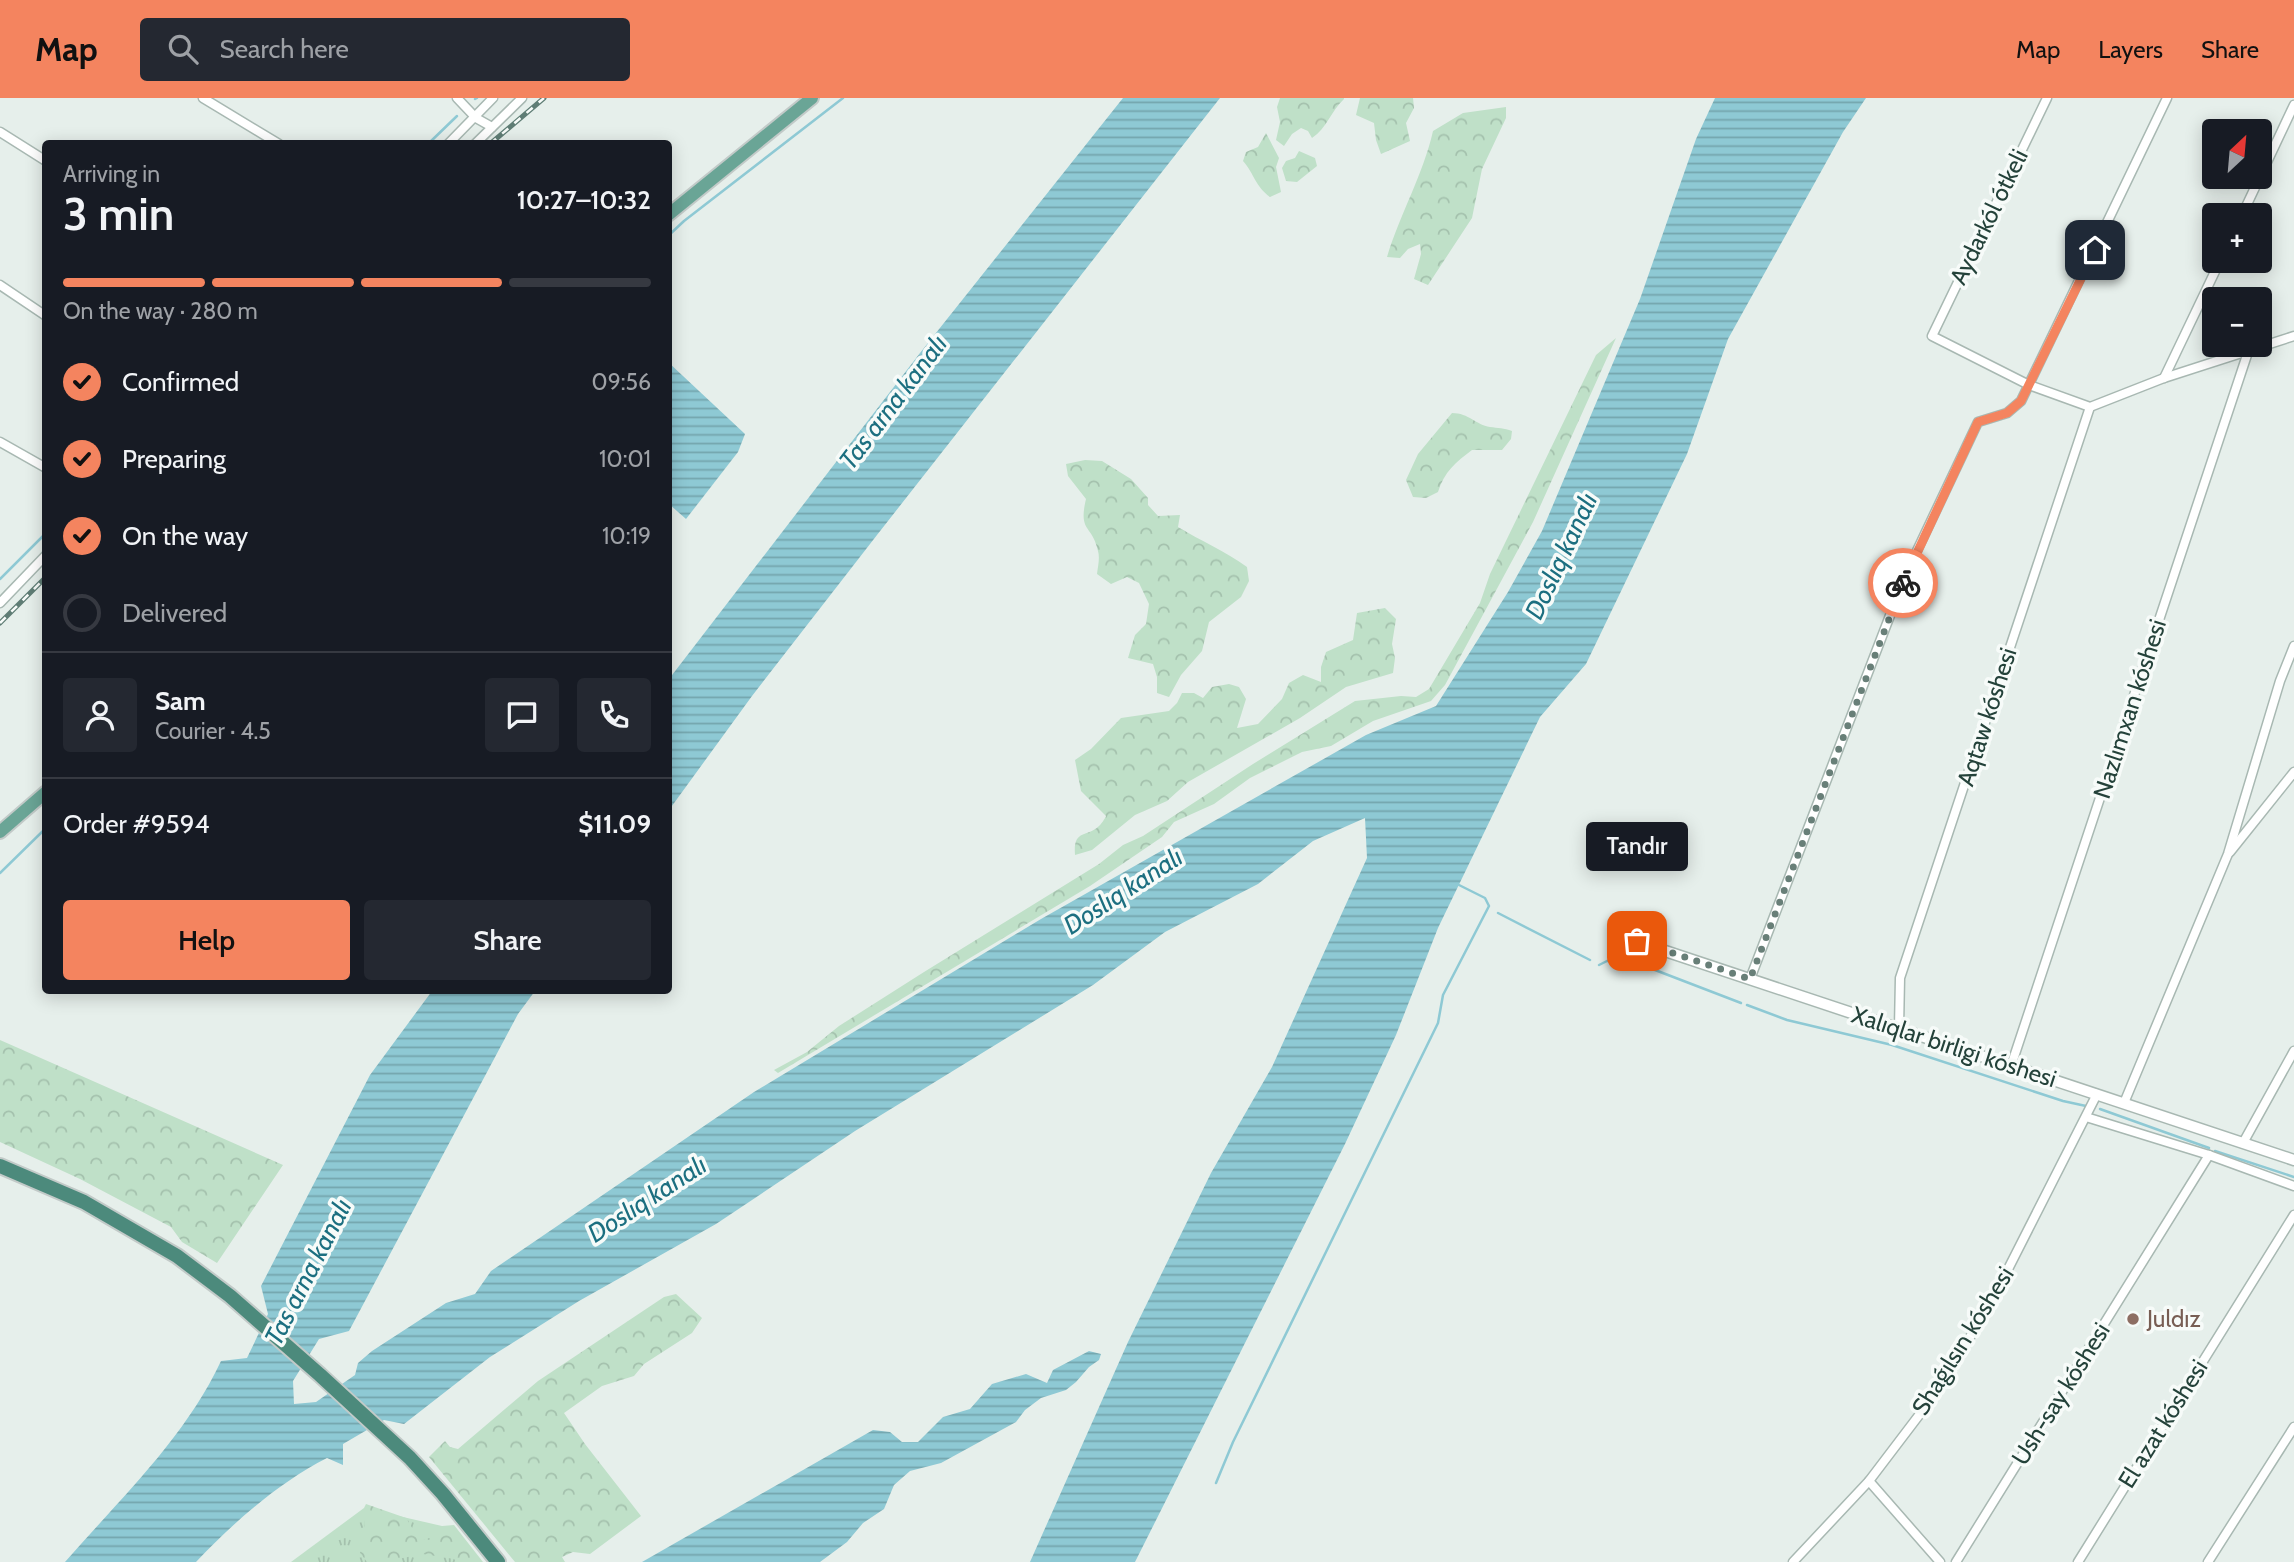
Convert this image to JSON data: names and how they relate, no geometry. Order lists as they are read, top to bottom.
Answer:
{
  "streets": {
    "street": [
      "Aydarkól ótkeli",
      "Nazlımxan kóshesi",
      "Aqtaw kóshesi",
      "Xalıqlar birligi kóshesi",
      "Shaǵılsın kóshesi",
      "Ush-say kóshesi",
      "El azat kóshesi"
    ]
  },
  "crossings": [
    ["Nazlımxan kóshesi", "Xalıqlar birligi kóshesi"],
    ["Aqtaw kóshesi", "Xalıqlar birligi kóshesi"],
    ["Xalıqlar birligi kóshesi", "Shaǵılsın kóshesi"]
  ],
  "water": ["Tas arna kanalı", "Doslıq kanalı"],
  "places": ["Tandır", "Juldız"],
  "north": "top right",
  "page": {
    "header": "Map",
    "search": "Search here",
    "nav": ["Map", "Layers", "Share"],
    "map_buttons": ["+", "−"],
    "heading": ["3 min", "Arriving in", "10:27–10:32"],
    "panel": [
      "Sam",
      "Courier · 4.5",
      "Order #9594",
      "$11.09"
    ],
    "bar": "On the way · 280 m",
    "list": [
      ["Confirmed", "09:56"],
      ["Preparing", "10:01"],
      ["On the way", "10:19"],
      "Delivered"
    ],
    "bubble": "Tandır",
    "buttons": ["Help", "Share"]
  }
}
